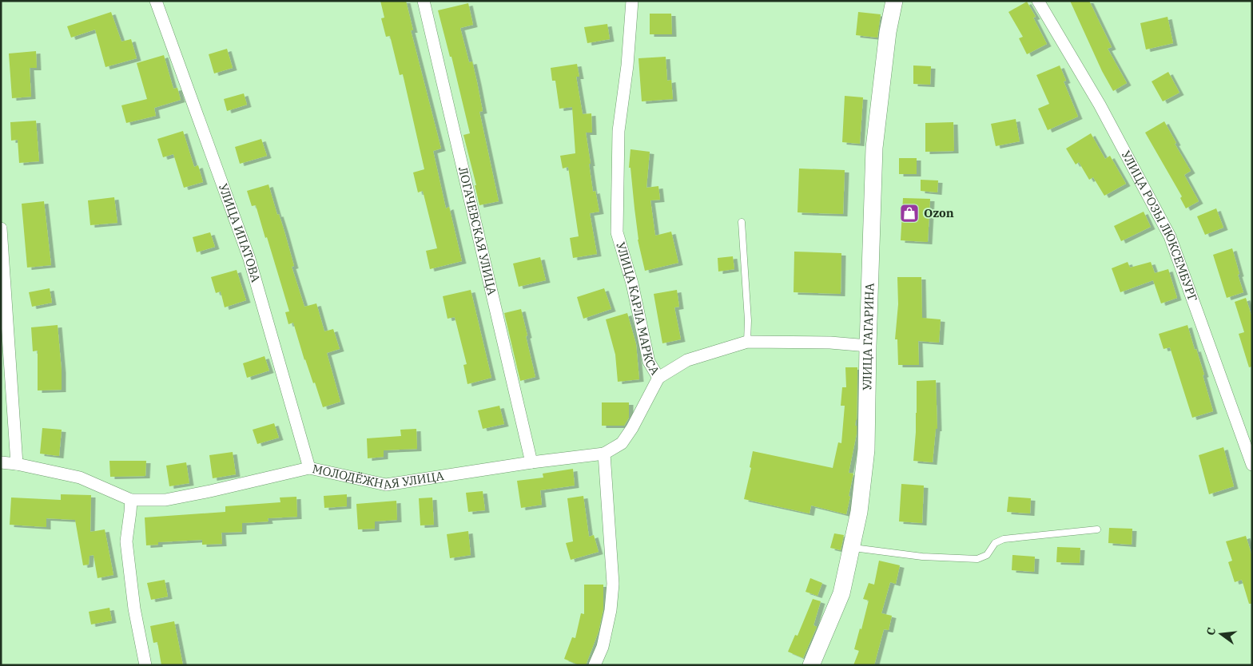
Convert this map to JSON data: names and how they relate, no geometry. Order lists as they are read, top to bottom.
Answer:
{
  "streets": {
    "main road": ["УЛИЦА ГАГАРИНА"],
    "street": [
      "УЛИЦА РОЗЫ ЛЮКСЕМБУРГ",
      "ЛОГАЧЕВСКАЯ УЛИЦА",
      "УЛИЦА ИПАТОВА",
      "УЛИЦА КАРЛА МАРКСА",
      "МОЛОДЁЖНАЯ УЛИЦА"
    ]
  },
  "crossings": [
    ["ЛОГАЧЕВСКАЯ УЛИЦА", "МОЛОДЁЖНАЯ УЛИЦА"],
    ["УЛИЦА ИПАТОВА", "МОЛОДЁЖНАЯ УЛИЦА"],
    ["УЛИЦА КАРЛА МАРКСА", "МОЛОДЁЖНАЯ УЛИЦА"]
  ],
  "places": {
    "shop": ["Ozon"]
  },
  "north": "left"
}
